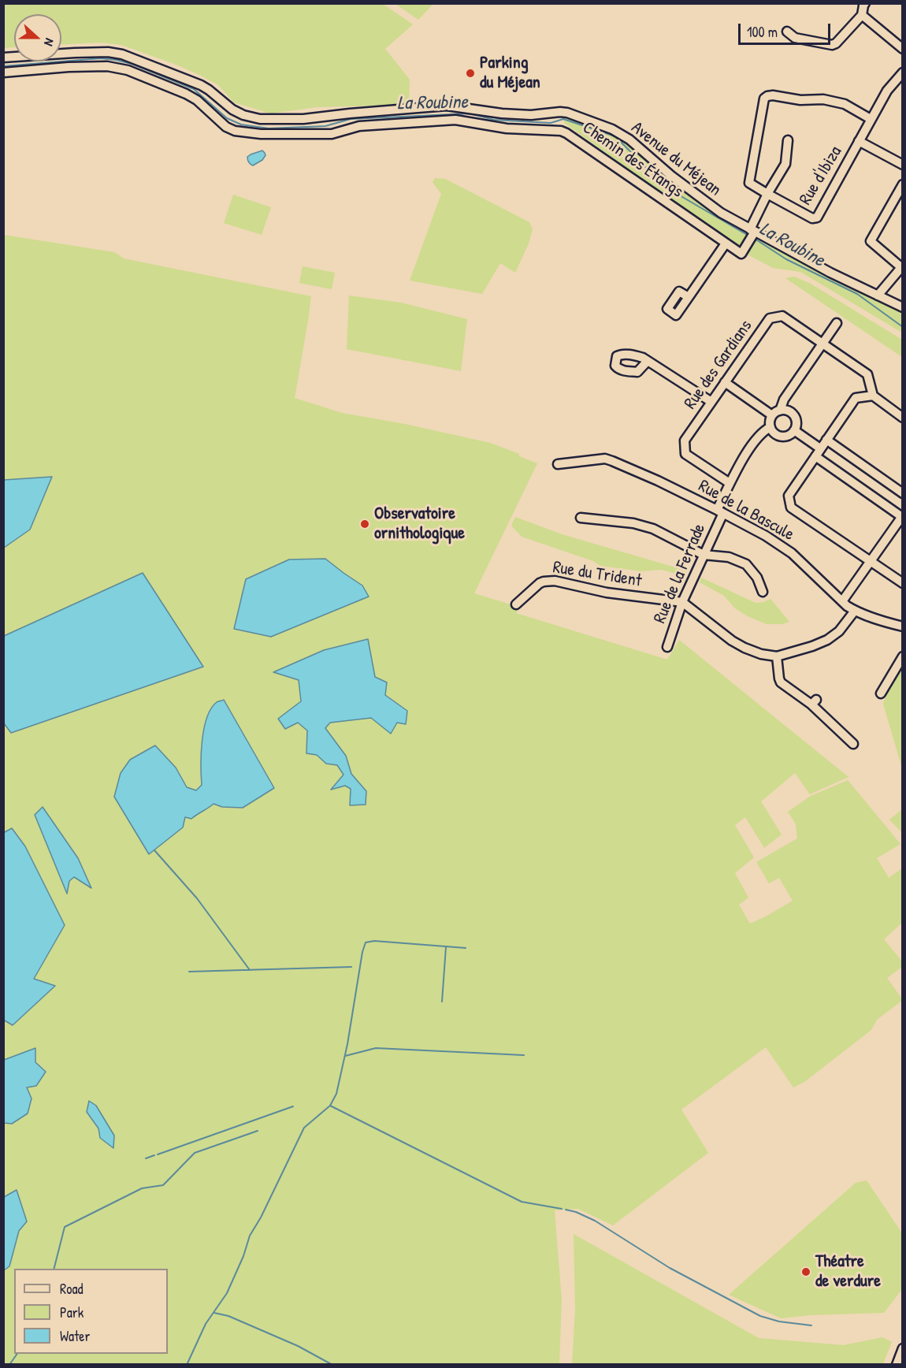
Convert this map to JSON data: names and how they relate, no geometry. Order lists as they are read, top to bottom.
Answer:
{
  "streets": {
    "street": [
      "Avenue du Méjean",
      "Chemin des Étangs",
      "Rue d'Ibiza",
      "Rue des Gardians",
      "Rue de la Bascule",
      "Rue de la Ferrade",
      "Rue du Trident"
    ]
  },
  "crossings": [
    ["Avenue du Méjean", "Chemin des Étangs"],
    ["Rue des Gardians", "Rue de la Ferrade"],
    ["Rue de la Bascule", "Rue de la Ferrade"],
    ["Rue de la Ferrade", "Rue du Trident"]
  ],
  "water": ["La Roubine"],
  "places": ["Parking du Méjean", "Observatoire ornithologique", "Théatre de verdure"],
  "legend": ["Road", "Park", "Water"],
  "scale_bar": "100 m",
  "north": "right"
}
